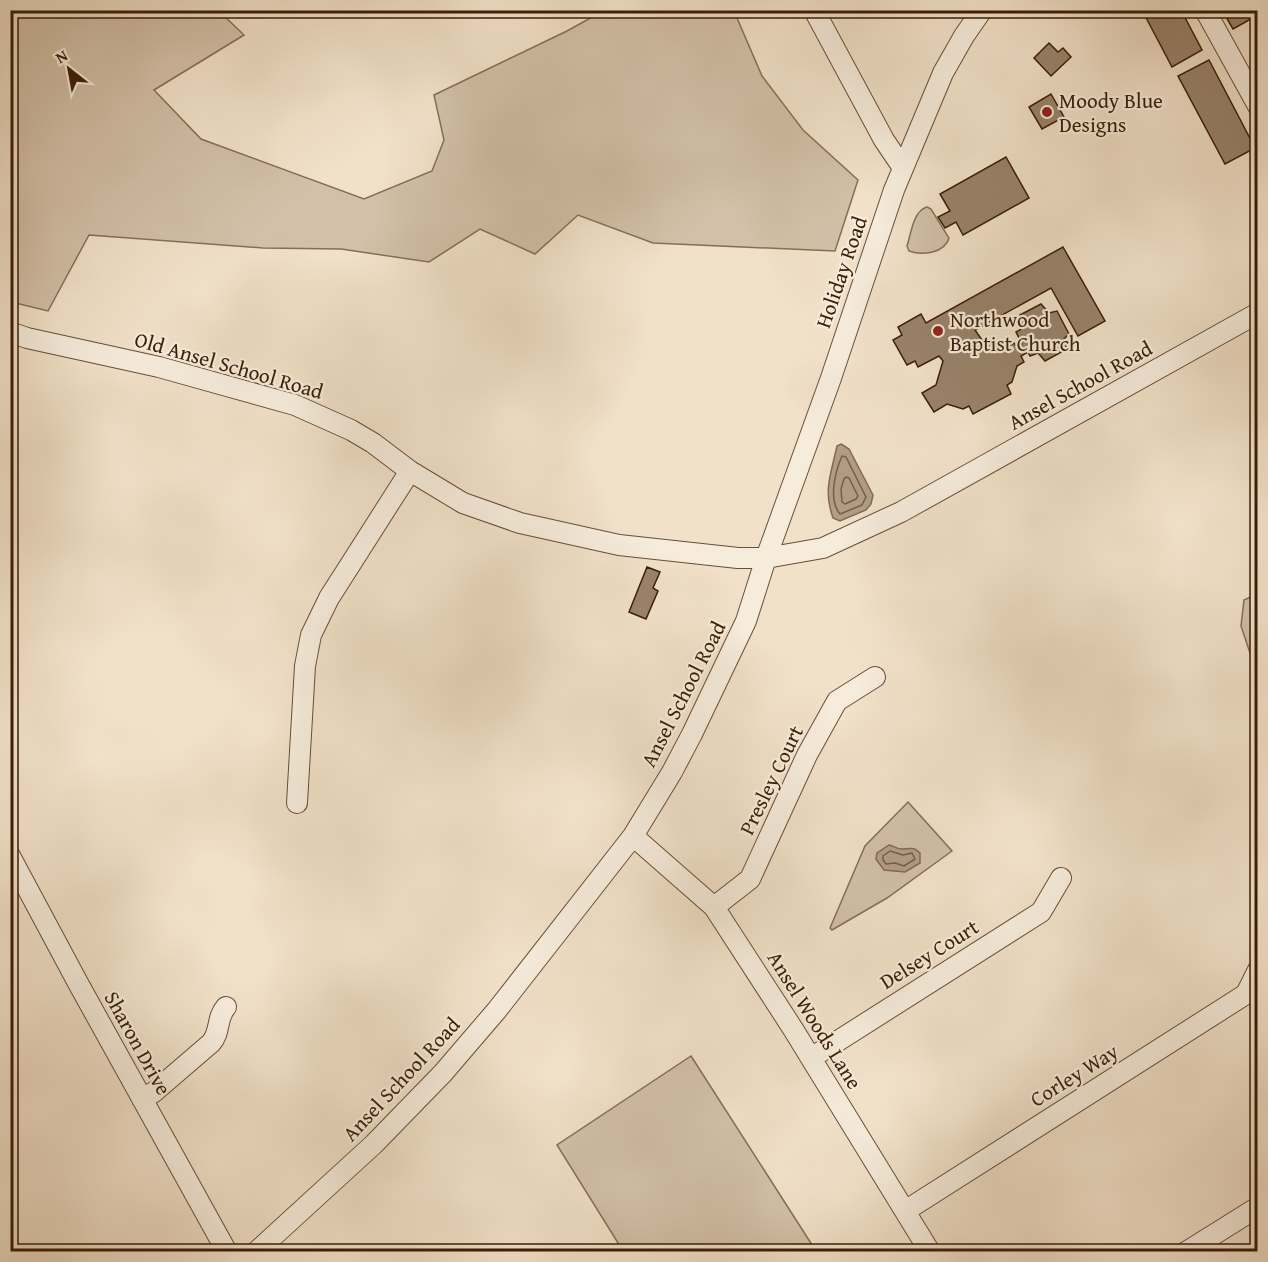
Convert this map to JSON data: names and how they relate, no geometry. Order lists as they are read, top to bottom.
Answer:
{
  "streets": {
    "street": [
      "Holiday Road",
      "Old Ansel School Road",
      "Ansel School Road",
      "Presley Court",
      "Delsey Court",
      "Ansel Woods Lane",
      "Sharon Drive",
      "Corley Way"
    ]
  },
  "crossings": [
    ["Holiday Road", "Old Ansel School Road"],
    ["Holiday Road", "Ansel School Road"],
    ["Old Ansel School Road", "Ansel School Road"],
    ["Ansel School Road", "Ansel Woods Lane"],
    ["Presley Court", "Ansel Woods Lane"],
    ["Delsey Court", "Ansel Woods Lane"],
    ["Ansel Woods Lane", "Corley Way"]
  ],
  "places": ["Moody Blue Designs", "Northwood Baptist Church"],
  "north": "top left"
}
